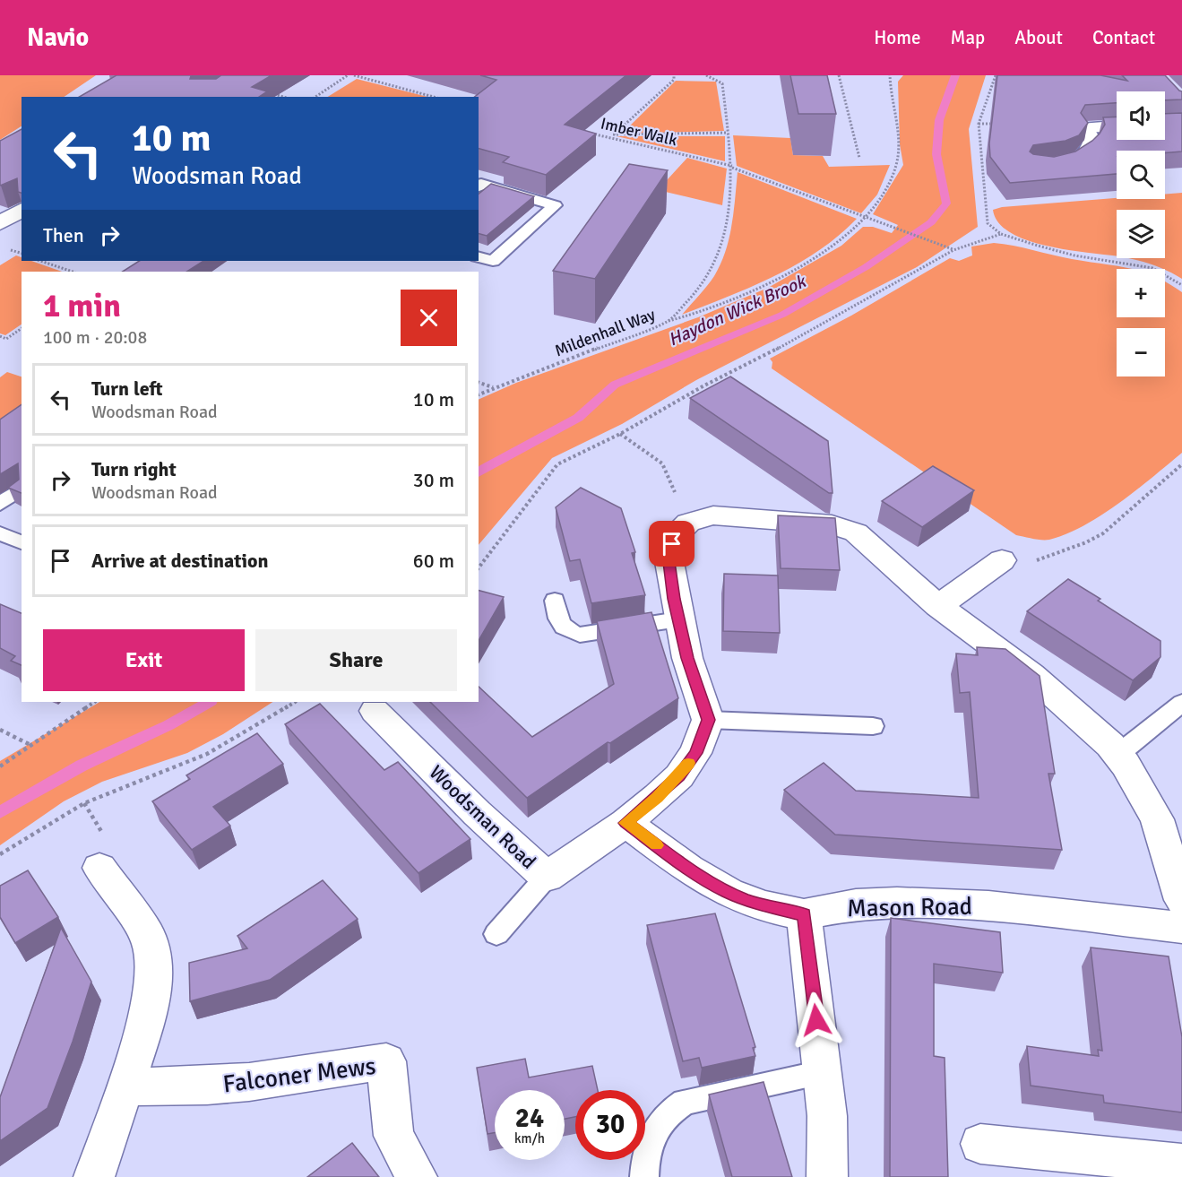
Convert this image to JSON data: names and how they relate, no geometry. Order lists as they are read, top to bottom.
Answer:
{
  "streets": {
    "street": ["Woodsman Road", "Mason Road", "Falconer Mews"],
    "path": ["Imber Walk", "Mildenhall Way"]
  },
  "crossings": [
    ["Imber Walk", "Mildenhall Way"]
  ],
  "water": ["Haydon Wick Brook"],
  "page": {
    "header": "Navio",
    "nav": [
      "Home",
      "Map",
      "About",
      "Contact"
    ],
    "map_buttons": ["+", "−"],
    "turn": ["10 m", "Woodsman Road"],
    "then": "Then",
    "heading": ["1 min", "100 m · 20:08"],
    "list": [
      {
        "name": "Turn left",
        "note": "Woodsman Road",
        "value": "10 m"
      },
      {
        "name": "Turn right",
        "note": "Woodsman Road",
        "value": "30 m"
      },
      {
        "name": "Arrive at destination",
        "value": "60 m"
      }
    ],
    "buttons": ["Exit", "Share"],
    "speed": "24 km/h",
    "limit": "30"
  }
}
